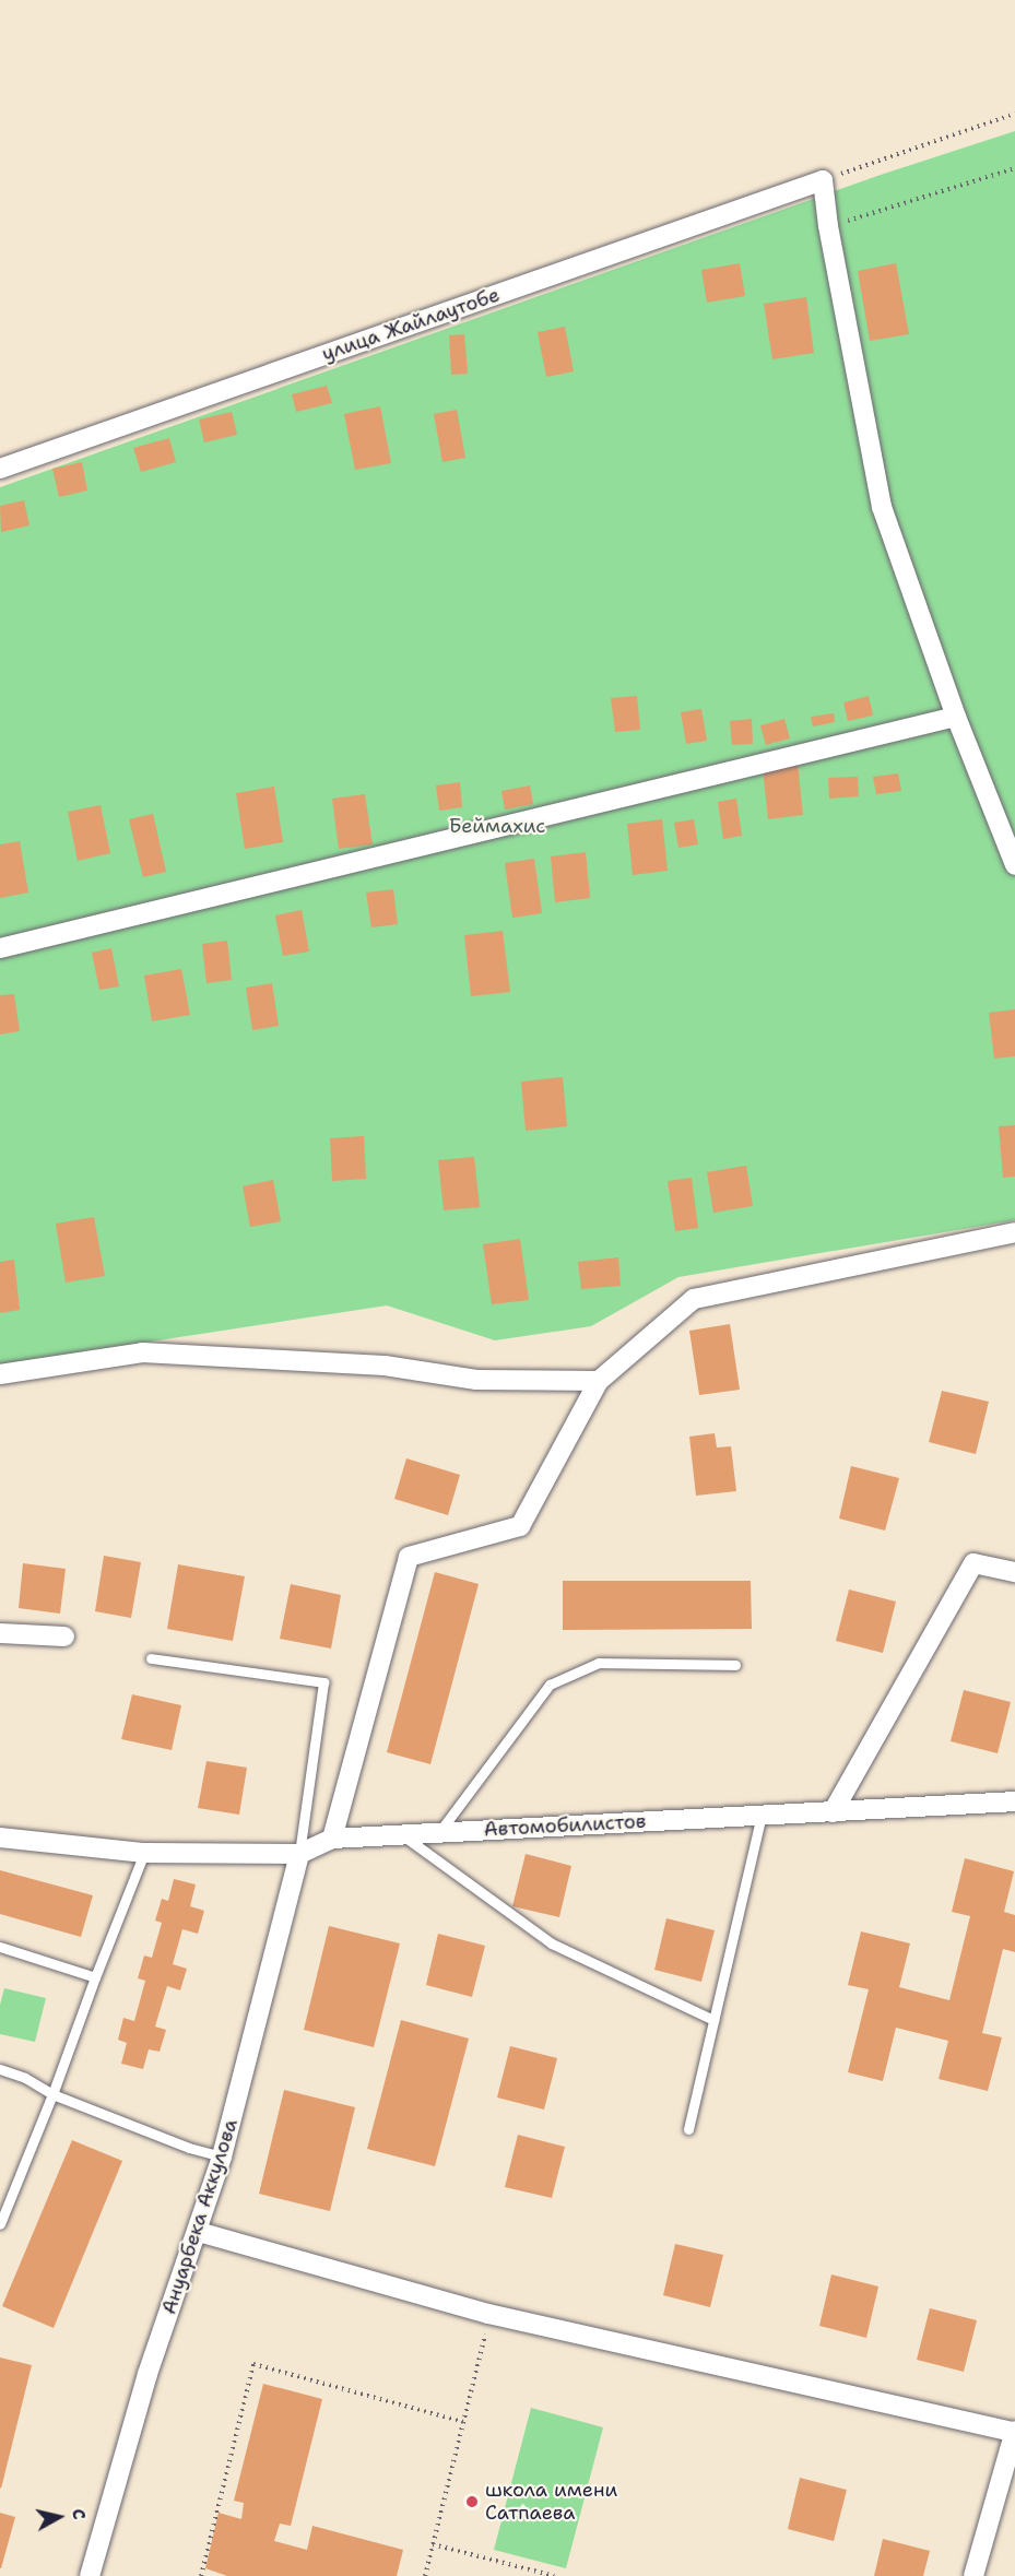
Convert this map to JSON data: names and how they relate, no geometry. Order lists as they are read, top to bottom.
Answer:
{
  "streets": {
    "street": ["улица Жайлаутобе", "Автомобилистов", "Ануарбека Аккулова"]
  },
  "crossings": [
    ["Автомобилистов", "Ануарбека Аккулова"]
  ],
  "parks": ["Беймахис"],
  "places": ["школа имени Сатпаева"],
  "north": "right"
}
